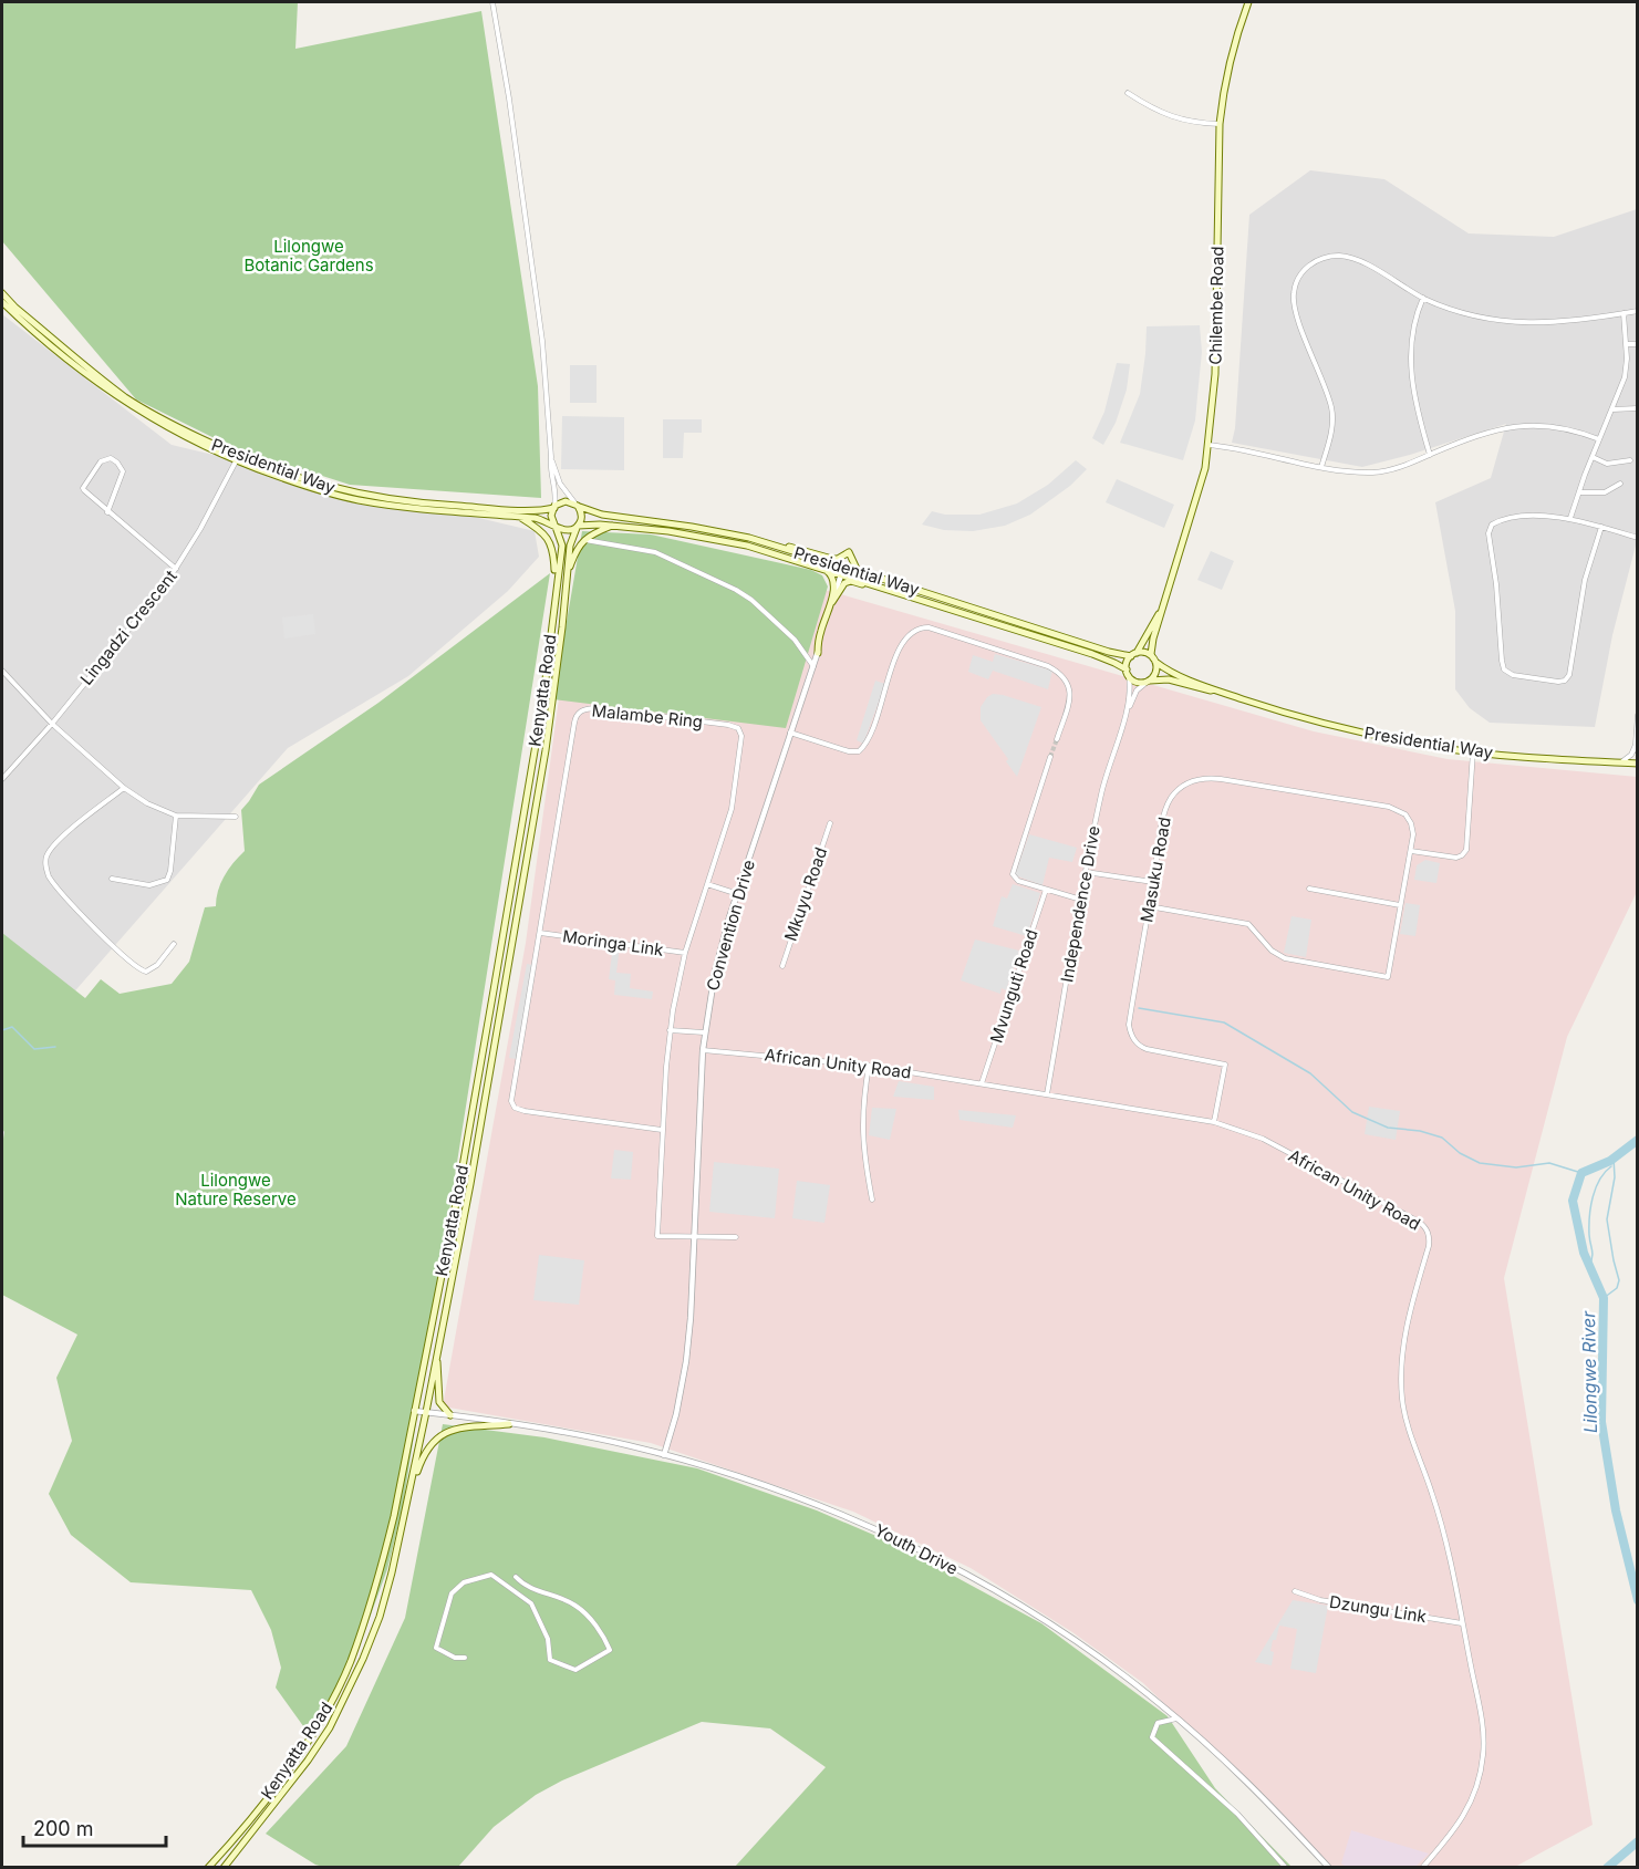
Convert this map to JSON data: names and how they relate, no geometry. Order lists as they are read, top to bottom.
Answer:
{
  "streets": {
    "main road": ["Chilembe Road", "Presidential Way", "Kenyatta Road"],
    "street": [
      "Lingadzi Crescent",
      "Malambe Ring",
      "Masuku Road",
      "Mkuyu Road",
      "Independence Drive",
      "Convention Drive",
      "Moringa Link",
      "Mvunguti Road",
      "African Unity Road",
      "Youth Drive",
      "Dzungu Link"
    ]
  },
  "crossings": [
    ["Presidential Way", "Lingadzi Crescent"],
    ["Presidential Way", "Kenyatta Road"],
    ["Presidential Way", "Independence Drive"],
    ["Presidential Way", "Convention Drive"],
    ["Kenyatta Road", "Youth Drive"],
    ["Malambe Ring", "Convention Drive"],
    ["Malambe Ring", "Moringa Link"],
    ["Masuku Road", "African Unity Road"],
    ["Independence Drive", "African Unity Road"],
    ["Convention Drive", "African Unity Road"],
    ["Convention Drive", "Youth Drive"],
    ["Mvunguti Road", "African Unity Road"],
    ["African Unity Road", "Dzungu Link"]
  ],
  "water": ["Lilongwe River"],
  "parks": ["Lilongwe Botanic Gardens", "Lilongwe Nature Reserve"],
  "scale_bar": "200 m"
}
